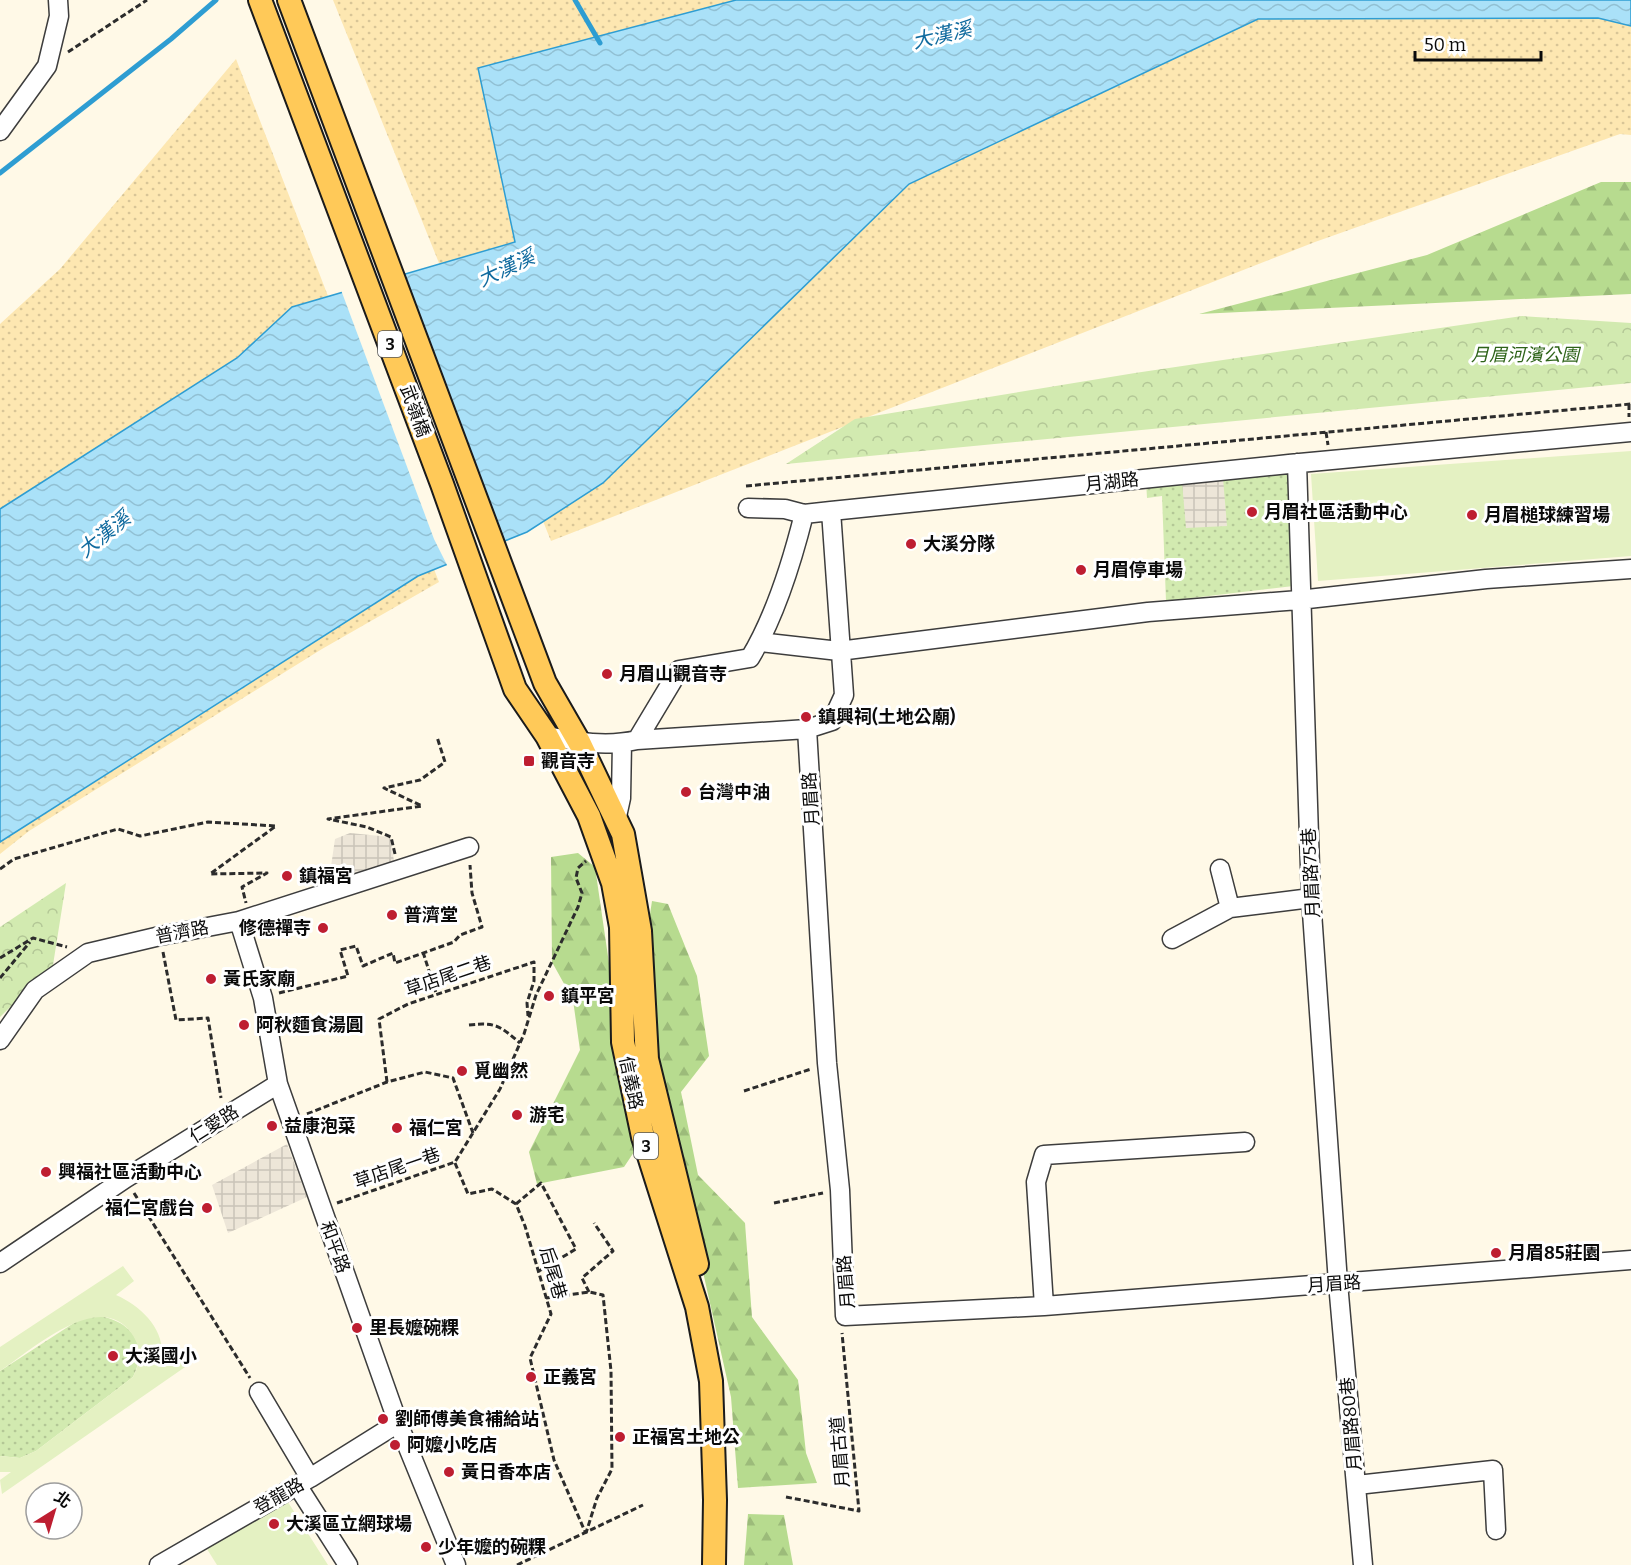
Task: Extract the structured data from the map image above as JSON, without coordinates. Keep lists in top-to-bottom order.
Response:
{
  "streets": {
    "main road": ["3", "武嶺橋", "信義路"],
    "street": [
      "月湖路",
      "月眉路",
      "月眉路75巷",
      "普濟路",
      "仁愛路",
      "和平路",
      "月眉路80巷",
      "登龍路"
    ],
    "path": [
      "草店尾二巷",
      "草店尾一巷",
      "后尾巷",
      "月眉古道"
    ]
  },
  "crossings": [
    ["武嶺橋", "信義路"],
    ["月湖路", "月眉路75巷"],
    ["月眉路", "月眉路75巷"],
    ["月眉路", "月眉路80巷"],
    ["月眉路", "月眉古道"],
    ["月眉路75巷", "月眉路80巷"],
    ["普濟路", "和平路"],
    ["草店尾二巷", "草店尾一巷"],
    ["仁愛路", "和平路"],
    ["草店尾一巷", "和平路"],
    ["和平路", "登龍路"]
  ],
  "water": ["大漢溪"],
  "parks": ["月眉河濱公園"],
  "places": {
    "other": [
      "月眉社區活動中心",
      "月眉槌球練習場",
      "大溪分隊",
      "月眉停車場",
      "月眉山觀音寺",
      "鎮興祠(土地公廟)",
      "台灣中油",
      "鎮福宮",
      "普濟堂",
      "修德禪寺",
      "黃氏家廟",
      "鎮平宮",
      "阿秋麵食湯圓",
      "覓幽然",
      "游宅",
      "益康泡菜",
      "福仁宮",
      "興福社區活動中心",
      "福仁宮戲台",
      "月眉85莊園",
      "里長嬤碗粿",
      "大溪國小",
      "正義宮",
      "劉師傅美食補給站",
      "正福宮土地公",
      "阿嬤小吃店",
      "黃日香本店",
      "大溪區立網球場",
      "少年嬤的碗粿"
    ],
    "transit": ["觀音寺"]
  },
  "scale_bar": "50 m",
  "north": "top right"
}
